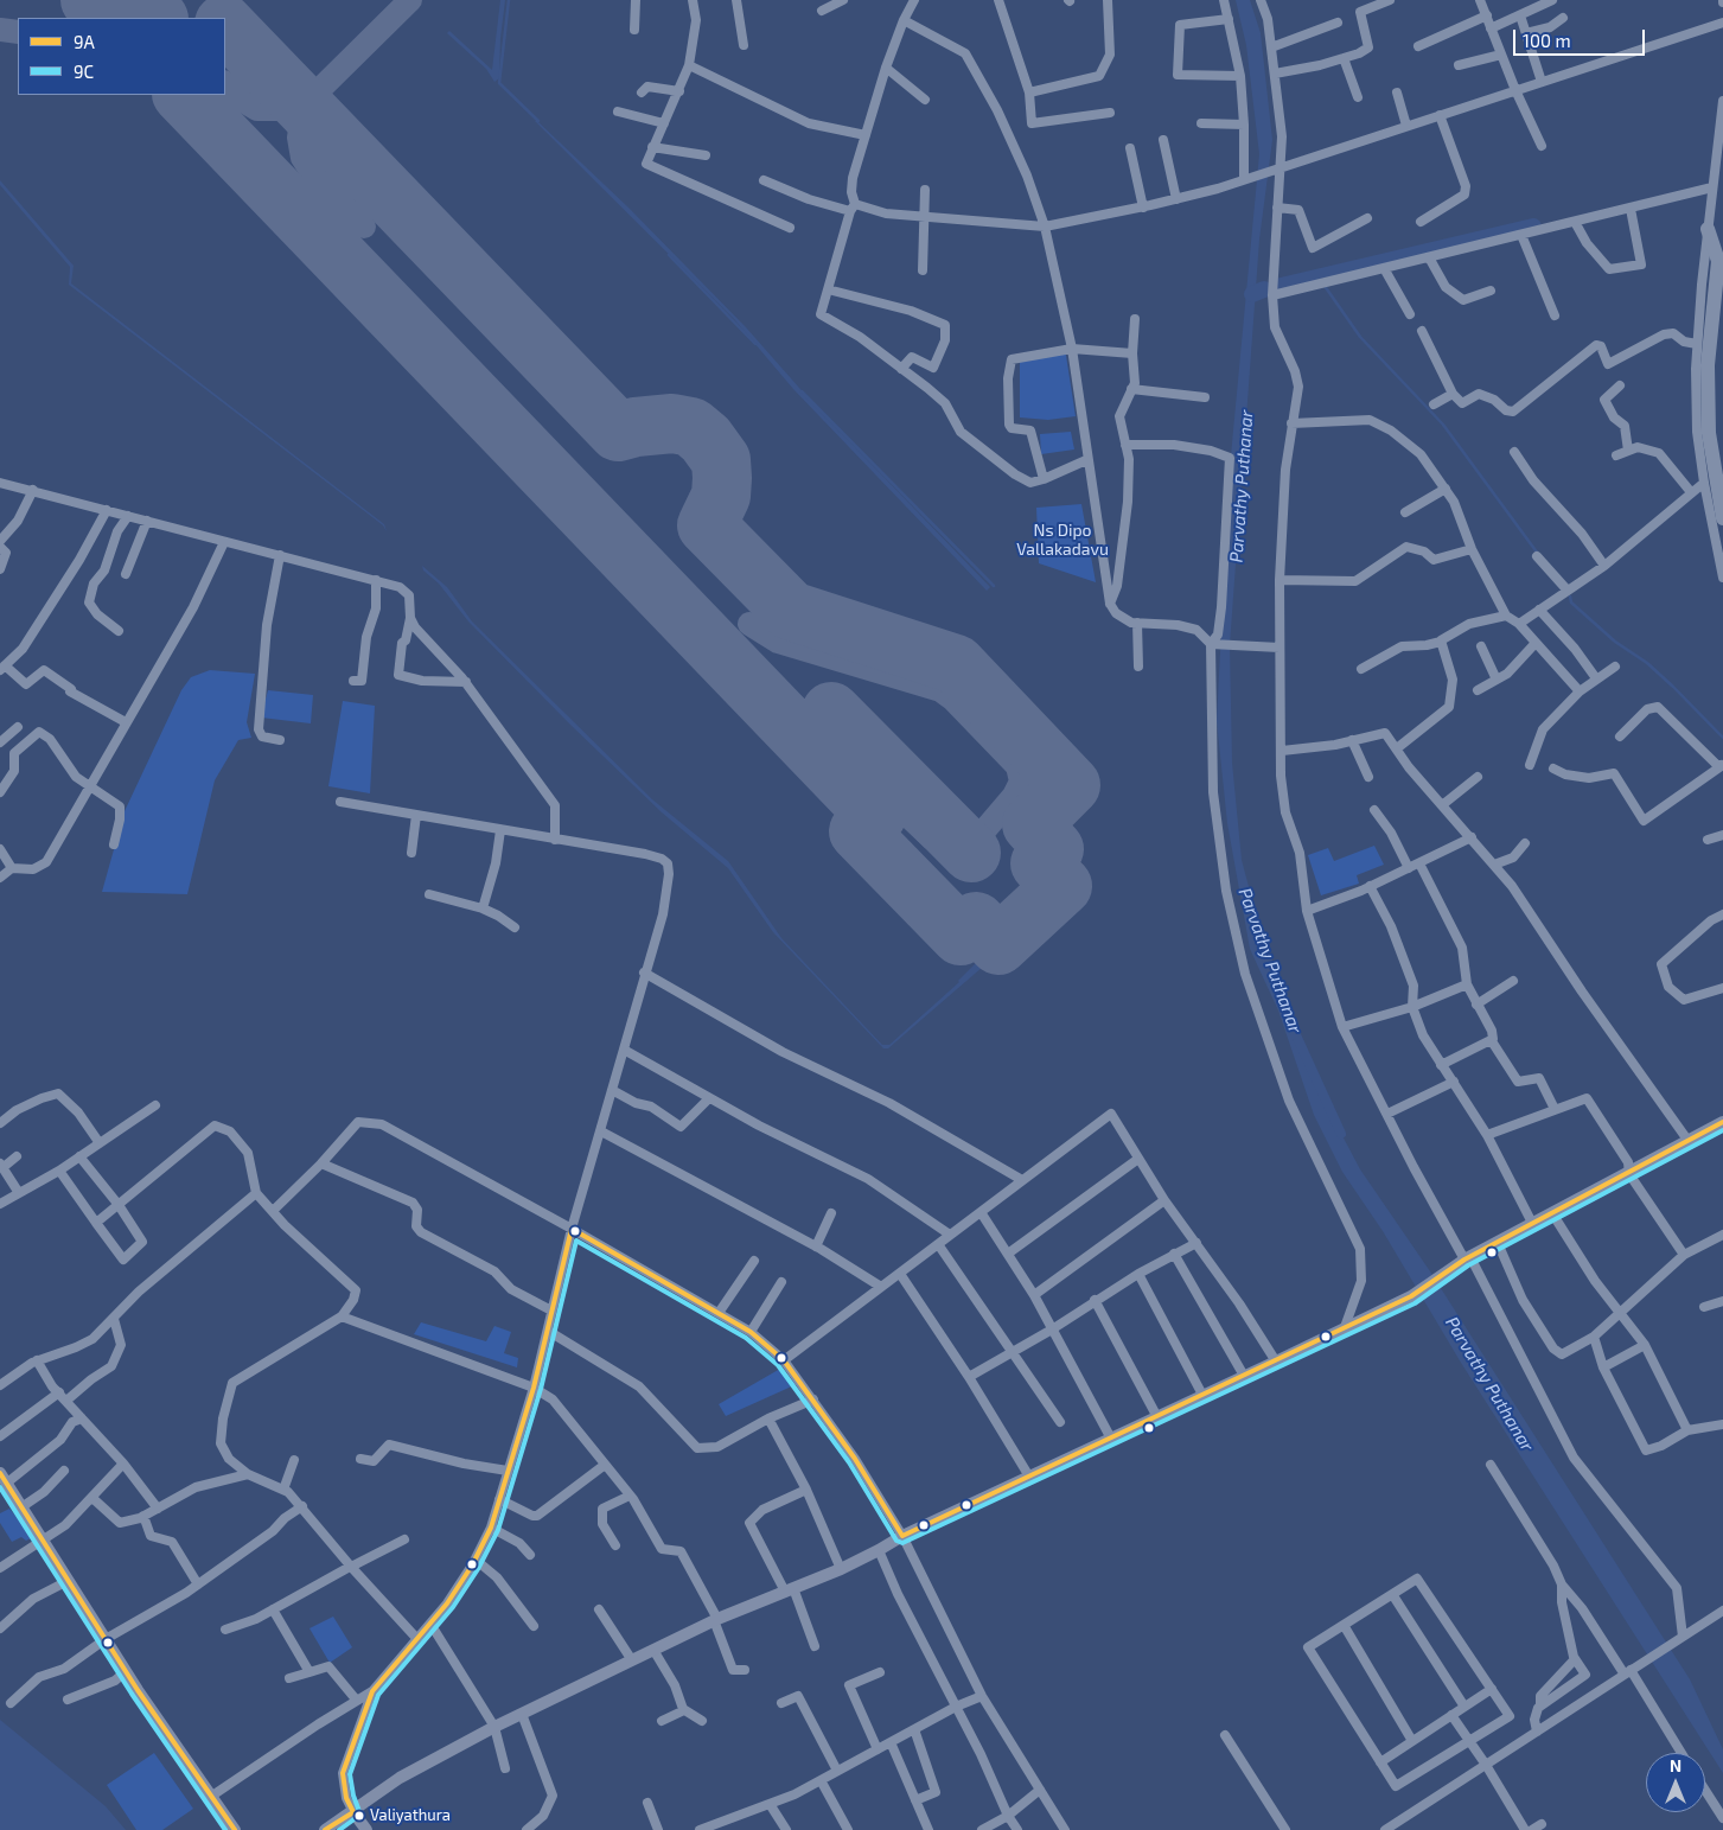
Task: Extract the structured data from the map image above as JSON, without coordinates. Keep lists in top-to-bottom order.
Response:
{
  "water": ["Parvathy Puthanar"],
  "parks": ["Ns Dipo Vallakadavu"],
  "places": ["Valiyathura"],
  "lines": ["transit line 9A", "transit line 9C"],
  "legend": ["9A", "9C"],
  "scale_bar": "100 m",
  "north": "top"
}
